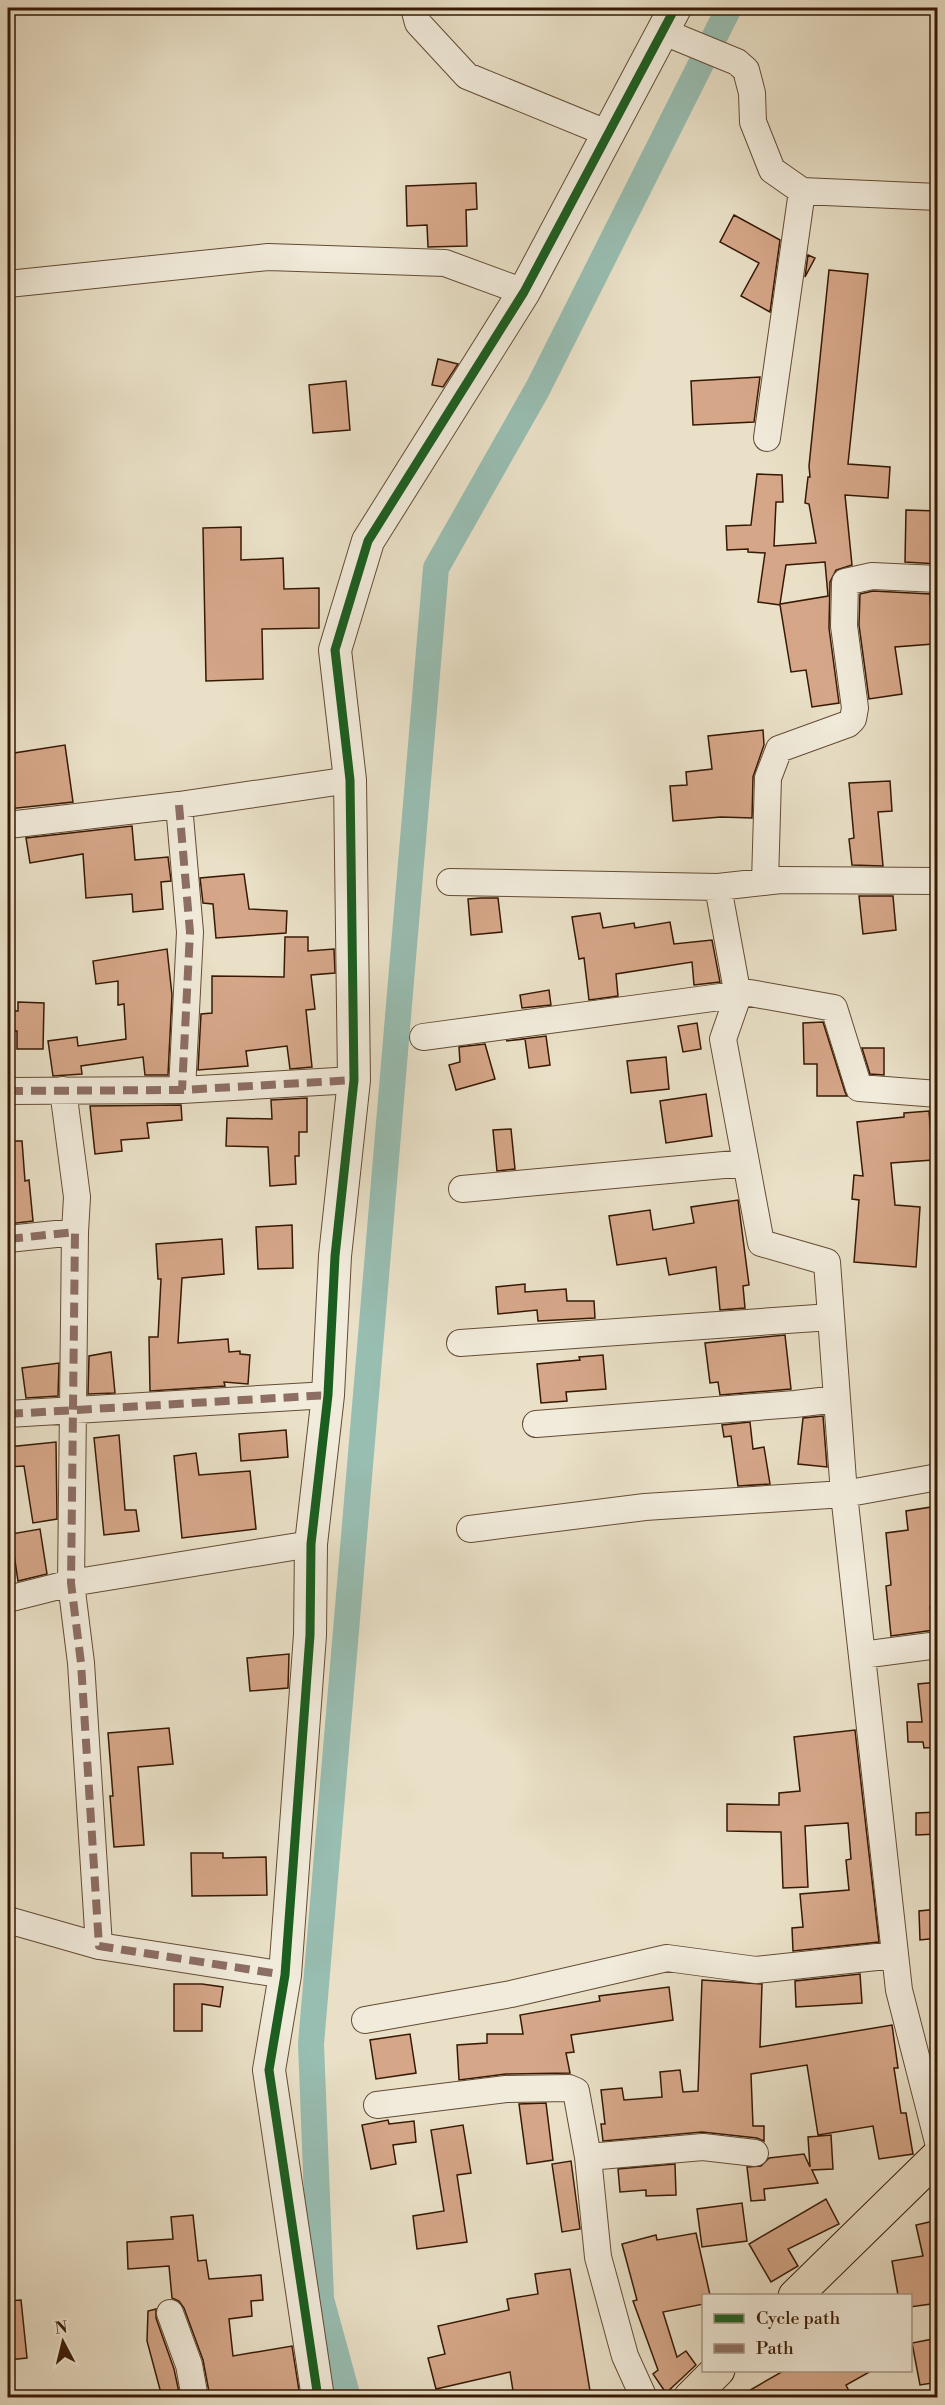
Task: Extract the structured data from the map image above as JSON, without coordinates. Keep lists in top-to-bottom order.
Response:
{
  "legend": ["Cycle path", "Path"],
  "north": "top"
}
